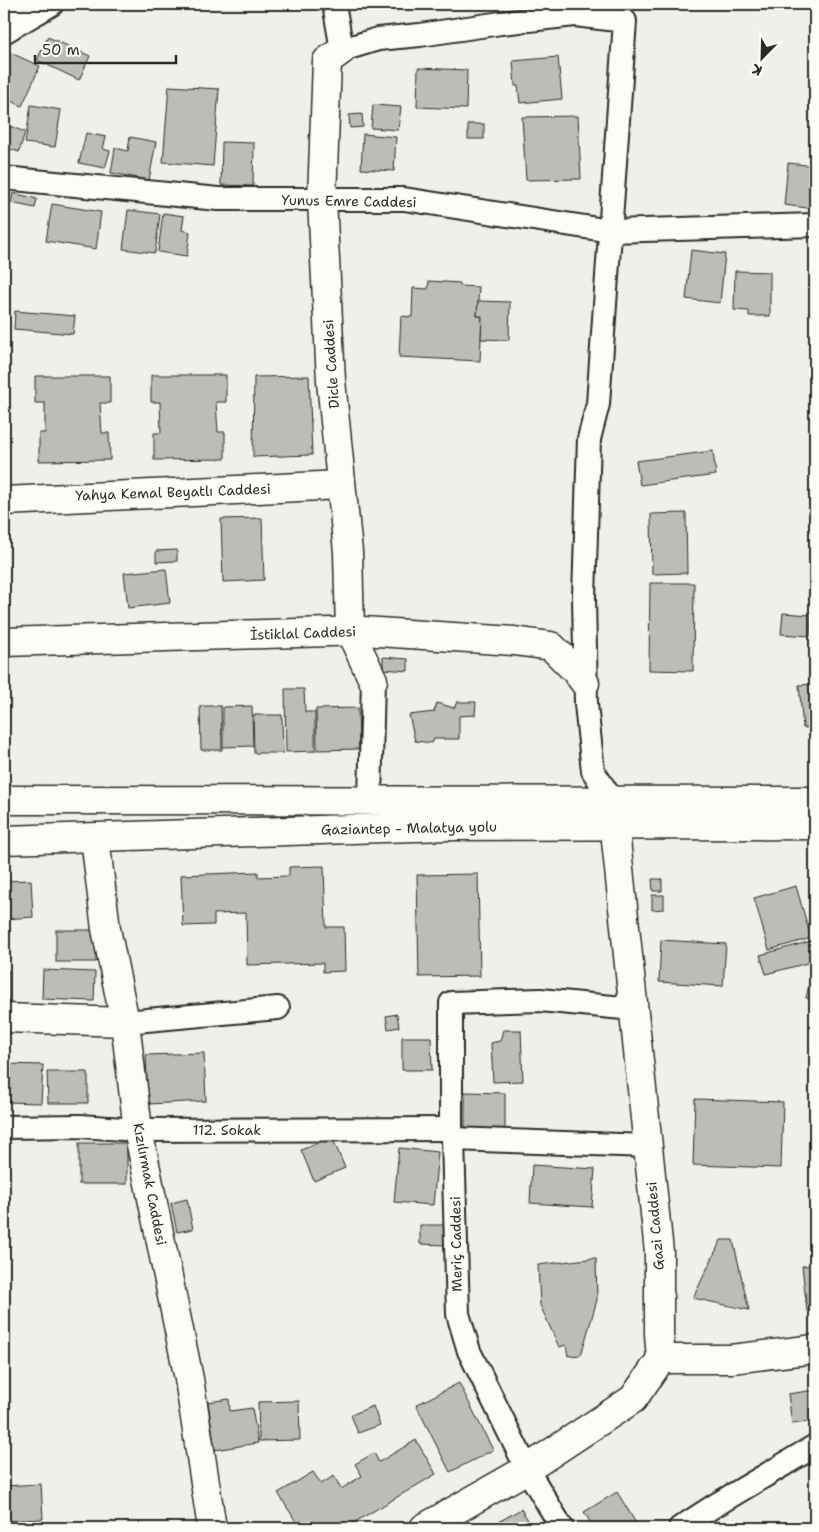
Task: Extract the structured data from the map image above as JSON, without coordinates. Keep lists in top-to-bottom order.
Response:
{
  "streets": {
    "main road": [
      "Dicle Caddesi",
      "Yahya Kemal Beyatlı Caddesi",
      "İstiklal Caddesi",
      "Gaziantep - Malatya yolu",
      "Kızılırmak Caddesi",
      "Gazi Caddesi"
    ],
    "street": ["Yunus Emre Caddesi", "112. Sokak", "Meriç Caddesi"]
  },
  "crossings": [
    ["Yunus Emre Caddesi", "Dicle Caddesi"],
    ["Dicle Caddesi", "Yahya Kemal Beyatlı Caddesi"],
    ["Dicle Caddesi", "İstiklal Caddesi"],
    ["Gaziantep - Malatya yolu", "Kızılırmak Caddesi"],
    ["Gaziantep - Malatya yolu", "Gazi Caddesi"],
    ["112. Sokak", "Kızılırmak Caddesi"],
    ["112. Sokak", "Gazi Caddesi"],
    ["112. Sokak", "Meriç Caddesi"],
    ["Gazi Caddesi", "Meriç Caddesi"]
  ],
  "scale_bar": "50 m",
  "north": "bottom left"
}
